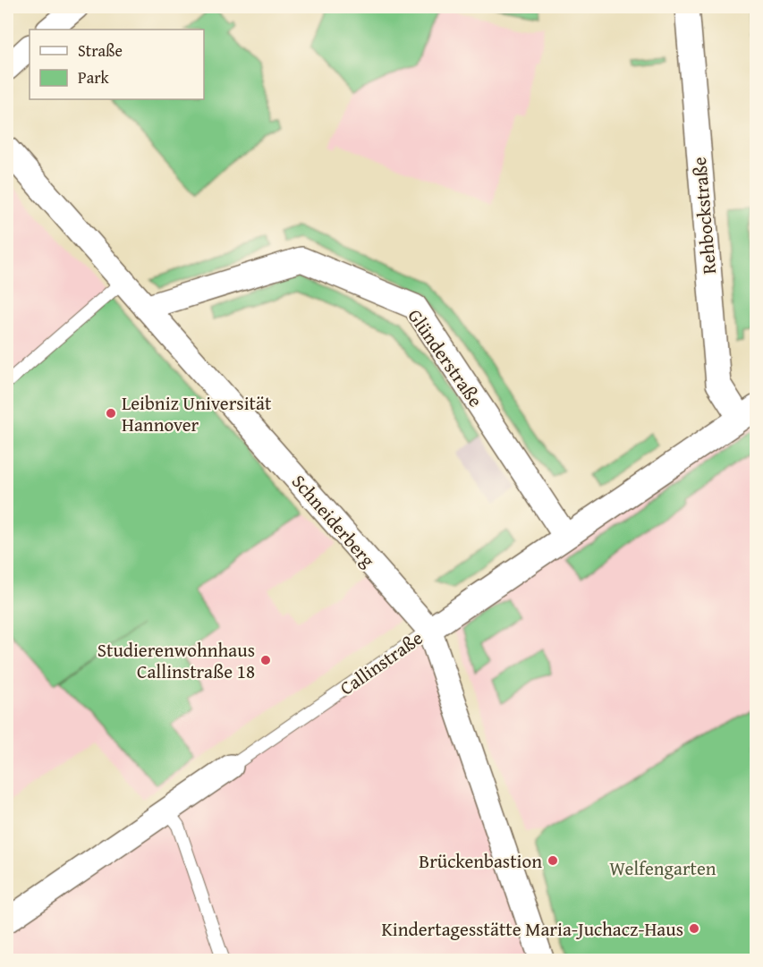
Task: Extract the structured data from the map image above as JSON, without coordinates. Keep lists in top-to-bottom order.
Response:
{
  "streets": {
    "street": [
      "Rehbockstraße",
      "Glünderstraße",
      "Schneiderberg",
      "Callinstraße"
    ]
  },
  "crossings": [
    ["Rehbockstraße", "Callinstraße"],
    ["Glünderstraße", "Schneiderberg"],
    ["Glünderstraße", "Callinstraße"],
    ["Schneiderberg", "Callinstraße"]
  ],
  "parks": ["Welfengarten"],
  "places": [
    "Leibniz Universität Hannover",
    "Studierenwohnhaus Callinstraße 18",
    "Brückenbastion",
    "Kindertagesstätte Maria-Juchacz-Haus"
  ],
  "legend": ["Straße", "Park"]
}
